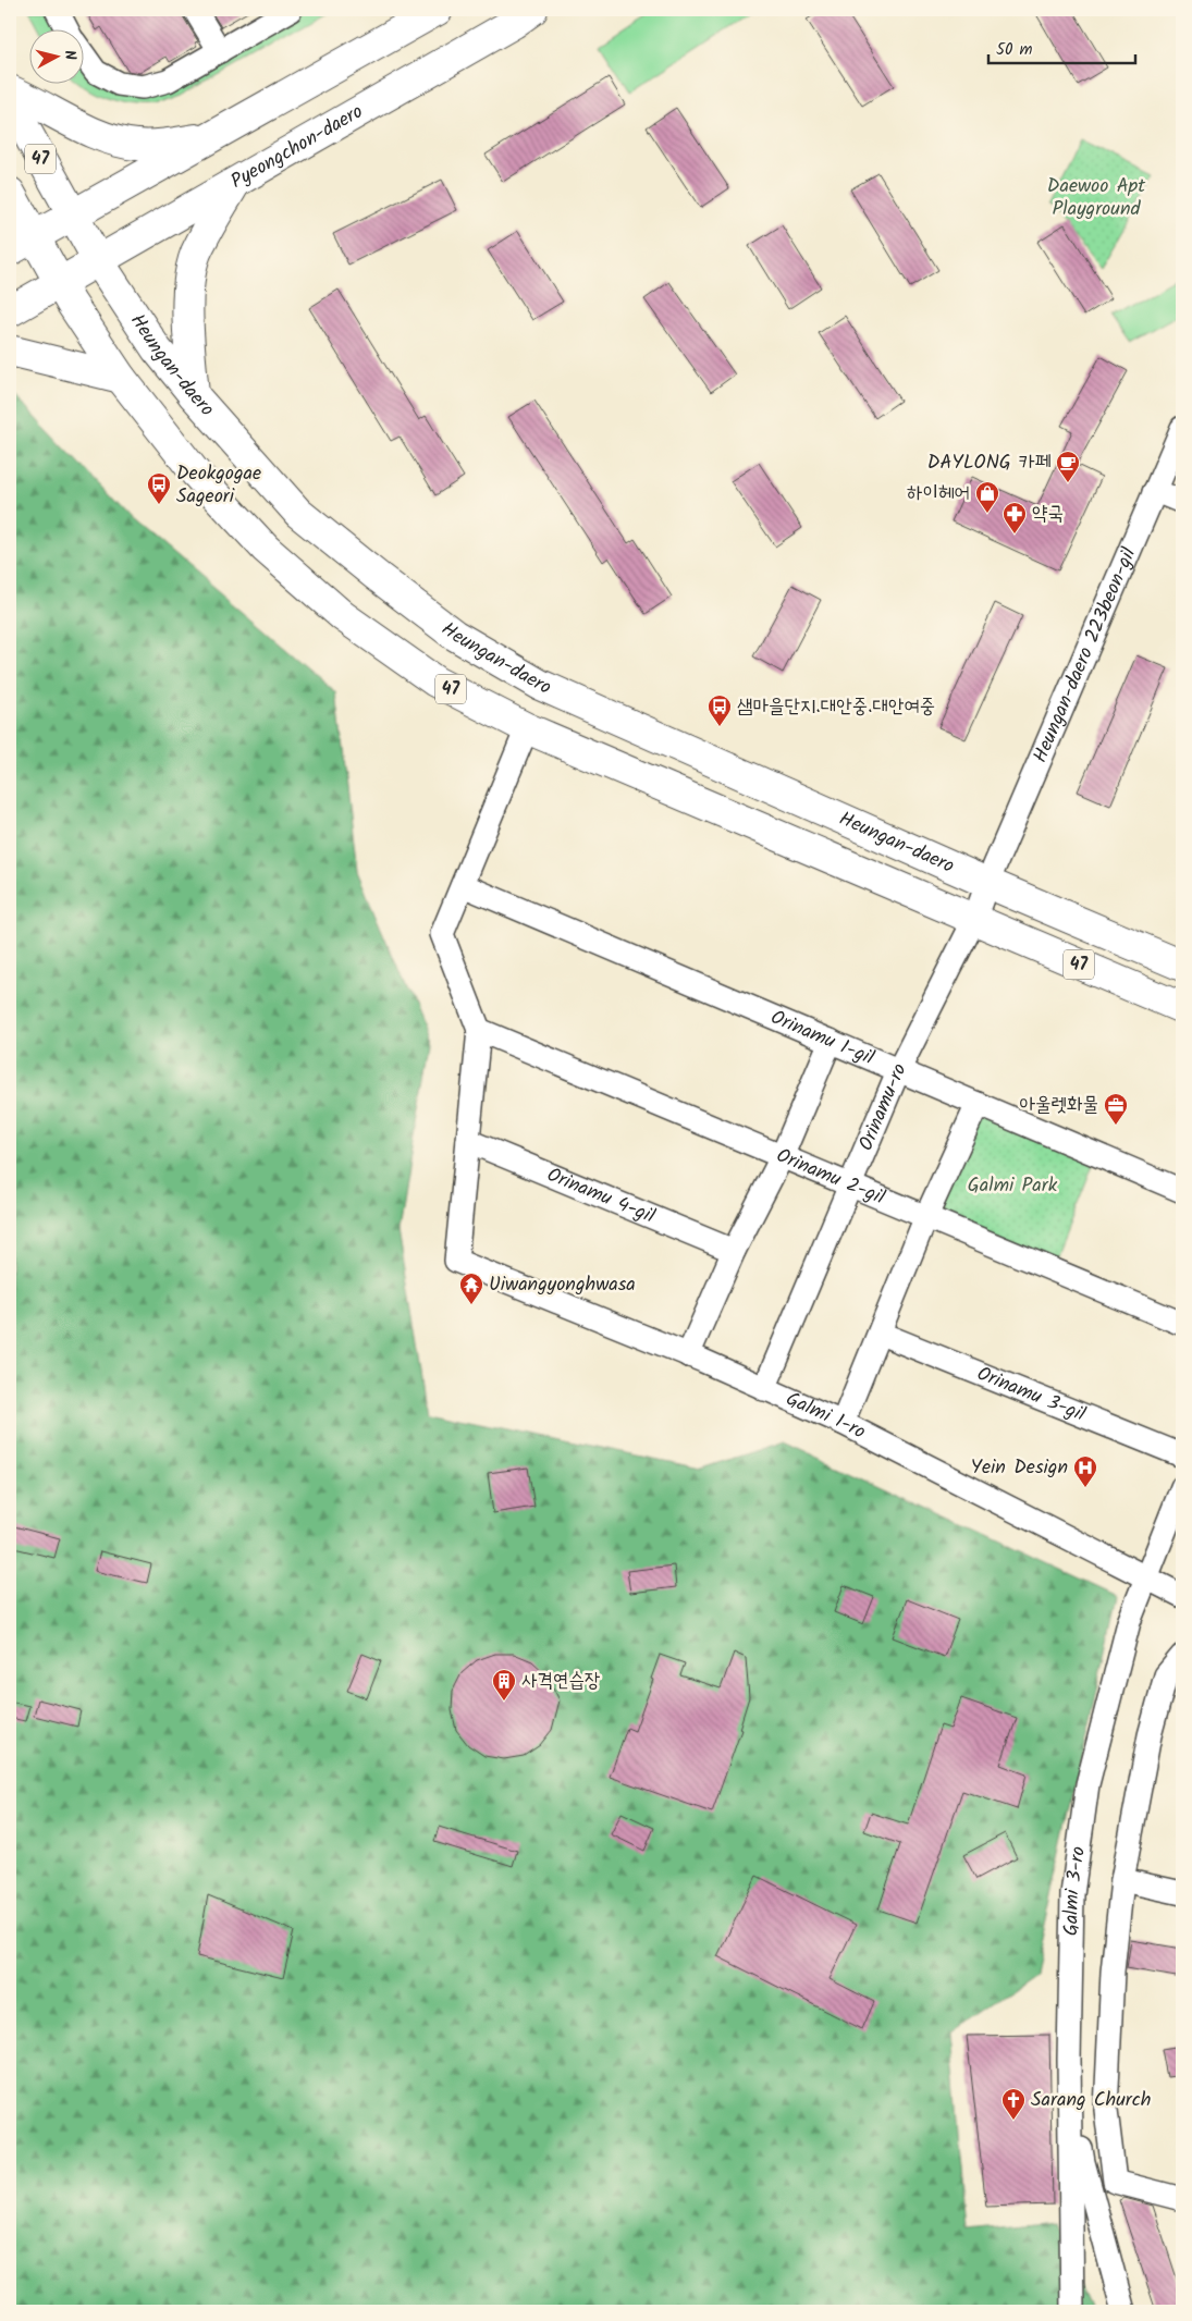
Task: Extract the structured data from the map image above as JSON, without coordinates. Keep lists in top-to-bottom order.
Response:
{
  "streets": {
    "main road": ["Pyeongchon-daero", "47", "Heungan-daero"],
    "street": [
      "Heungan-daero 223beon-gil",
      "Orinamu 1-gil",
      "Orinamu-ro",
      "Orinamu 2-gil",
      "Orinamu 4-gil",
      "Orinamu 3-gil",
      "Galmi 1-ro",
      "Galmi 3-ro"
    ]
  },
  "crossings": [
    ["Pyeongchon-daero", "Heungan-daero"],
    ["Heungan-daero", "Heungan-daero 223beon-gil"],
    ["Heungan-daero", "Orinamu-ro"],
    ["Heungan-daero 223beon-gil", "Orinamu-ro"],
    ["Orinamu 1-gil", "Orinamu-ro"],
    ["Orinamu-ro", "Orinamu 2-gil"],
    ["Orinamu-ro", "Galmi 1-ro"],
    ["Orinamu 4-gil", "Galmi 1-ro"],
    ["Galmi 1-ro", "Galmi 3-ro"]
  ],
  "parks": ["Daewoo Apt Playground", "Galmi Park"],
  "places": {
    "cafe": ["DAYLONG 카페"],
    "bus stop": ["Deokgogae Sageori", "샘마을단지.대안중.대안여중"],
    "shop": ["하이헤어"],
    "pharmacy": ["약국"],
    "office": ["아울렛화물"],
    "temple": ["Uiwangyonghwasa"],
    "hospital": ["Yein Design"],
    "building": ["사격연습장"],
    "church": ["Sarang Church"]
  },
  "scale_bar": "50 m",
  "north": "right"
}
